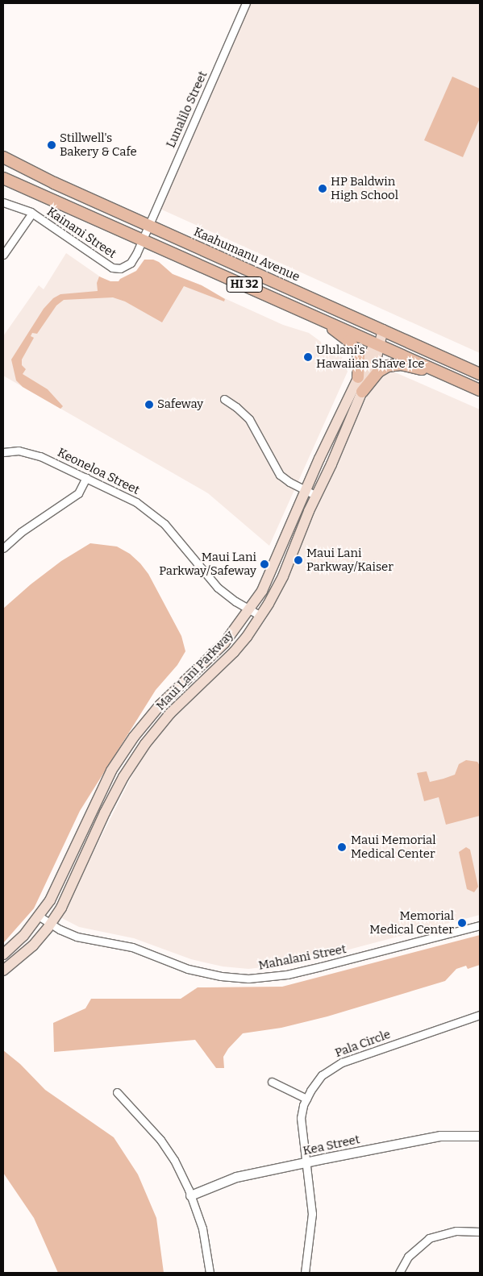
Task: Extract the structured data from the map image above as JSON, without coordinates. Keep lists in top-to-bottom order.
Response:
{
  "streets": {
    "main road": ["Kaahumanu Avenue", "HI 32", "Maui Lani Parkway"],
    "street": [
      "Lunalilo Street",
      "Kainani Street",
      "Keoneloa Street",
      "Mahalani Street",
      "Pala Circle",
      "Kea Street"
    ]
  },
  "crossings": [
    ["Lunalilo Street", "Kainani Street"],
    ["Lunalilo Street", "Kaahumanu Avenue"],
    ["Kainani Street", "Kaahumanu Avenue"],
    ["Kainani Street", "HI 32"],
    ["Kaahumanu Avenue", "Maui Lani Parkway"],
    ["HI 32", "Maui Lani Parkway"],
    ["Keoneloa Street", "Maui Lani Parkway"],
    ["Maui Lani Parkway", "Mahalani Street"],
    ["Pala Circle", "Kea Street"]
  ],
  "places": [
    "Stillwell's Bakery & Cafe",
    "HP Baldwin High School",
    "Ululani's Hawaiian Shave Ice",
    "Safeway",
    "Maui Lani Parkway/Kaiser",
    "Maui Lani Parkway/Safeway",
    "Maui Memorial Medical Center",
    "Memorial Medical Center"
  ]
}
